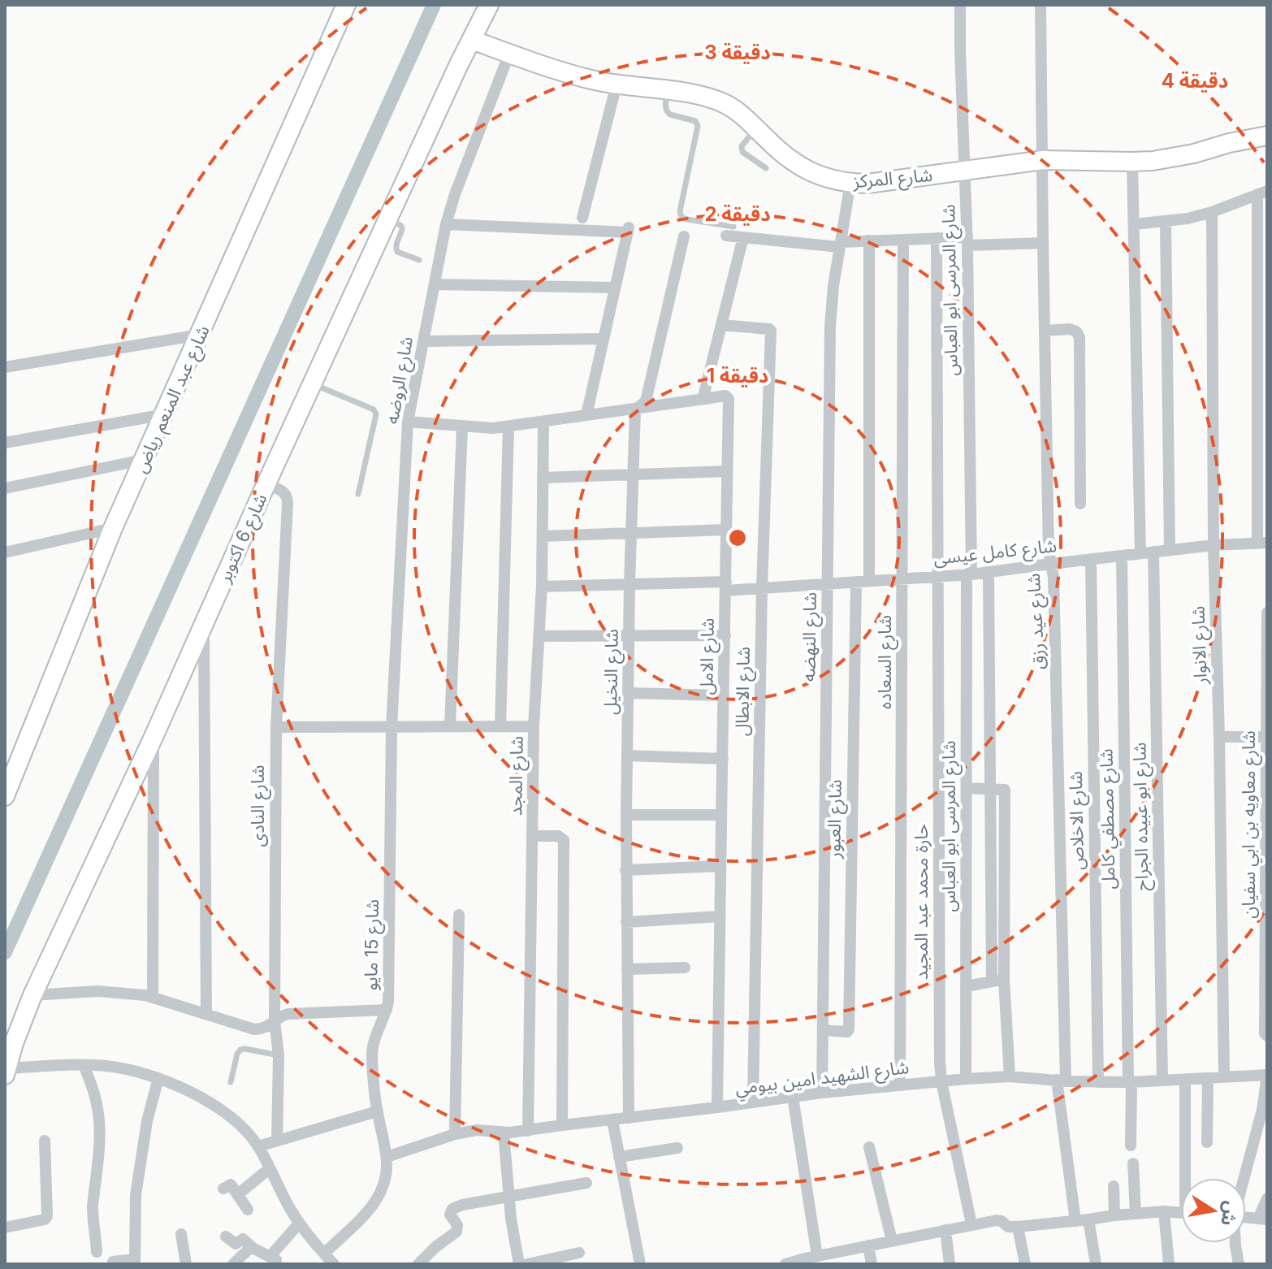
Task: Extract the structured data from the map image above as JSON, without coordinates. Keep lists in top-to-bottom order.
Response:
{
  "streets": {
    "main road": ["شارع المركز", "شارع عبد المنعم رياض", "شارع 6 اكتوبر"],
    "street": [
      "شارع المرسى ابو العباس",
      "شارع الروضه",
      "شارع كامل عيسى",
      "شارع عيد رزق",
      "شارع النهضه",
      "شارع الانوار",
      "شارع الامل",
      "شارع السعاده",
      "شارع النخيل",
      "شارع الابطال",
      "شارع المجد",
      "شارع النادى",
      "شارع ابو عبيده الجراح",
      "شارع العبور",
      "شارع مصطفي كامل",
      "شارع الاخلاص",
      "شارع معاويه بن ابي سفيان",
      "حارة محمد عبد المجيد",
      "شارع 15 مايو",
      "شارع الشهيد امين بيومي"
    ]
  },
  "crossings": [
    ["شارع المركز", "شارع المرسى ابو العباس"],
    ["شارع المركز", "شارع الروضه"],
    ["شارع المركز", "شارع 6 اكتوبر"],
    ["شارع المركز", "شارع عيد رزق"],
    ["شارع المركز", "شارع النهضه"],
    ["شارع المرسى ابو العباس", "شارع كامل عيسى"],
    ["شارع المرسى ابو العباس", "شارع الشهيد امين بيومي"],
    ["شارع الروضه", "شارع 15 مايو"],
    ["شارع 6 اكتوبر", "شارع النادى"],
    ["شارع كامل عيسى", "شارع عيد رزق"],
    ["شارع كامل عيسى", "شارع النهضه"],
    ["شارع كامل عيسى", "شارع الانوار"],
    ["شارع كامل عيسى", "شارع الامل"],
    ["شارع كامل عيسى", "شارع السعاده"],
    ["شارع كامل عيسى", "شارع النخيل"],
    ["شارع كامل عيسى", "شارع الابطال"],
    ["شارع كامل عيسى", "شارع المجد"],
    ["شارع كامل عيسى", "شارع ابو عبيده الجراح"],
    ["شارع كامل عيسى", "شارع العبور"],
    ["شارع كامل عيسى", "شارع مصطفي كامل"],
    ["شارع كامل عيسى", "شارع الاخلاص"],
    ["شارع كامل عيسى", "حارة محمد عبد المجيد"],
    ["شارع عيد رزق", "شارع الشهيد امين بيومي"],
    ["شارع النهضه", "شارع العبور"],
    ["شارع النهضه", "شارع الشهيد امين بيومي"],
    ["شارع الانوار", "شارع الشهيد امين بيومي"],
    ["شارع الامل", "شارع الشهيد امين بيومي"],
    ["شارع السعاده", "شارع الشهيد امين بيومي"],
    ["شارع النخيل", "شارع الشهيد امين بيومي"],
    ["شارع الابطال", "شارع الشهيد امين بيومي"],
    ["شارع المجد", "شارع الشهيد امين بيومي"],
    ["شارع ابو عبيده الجراح", "شارع الشهيد امين بيومي"],
    ["شارع مصطفي كامل", "شارع الشهيد امين بيومي"],
    ["شارع الاخلاص", "شارع الشهيد امين بيومي"],
    ["حارة محمد عبد المجيد", "شارع الشهيد امين بيومي"],
    ["شارع 15 مايو", "شارع الشهيد امين بيومي"]
  ],
  "north": "right",
  "rings": [
    "3 دقيقة",
    "4 دقيقة",
    "2 دقيقة",
    "1 دقيقة"
  ]
}
